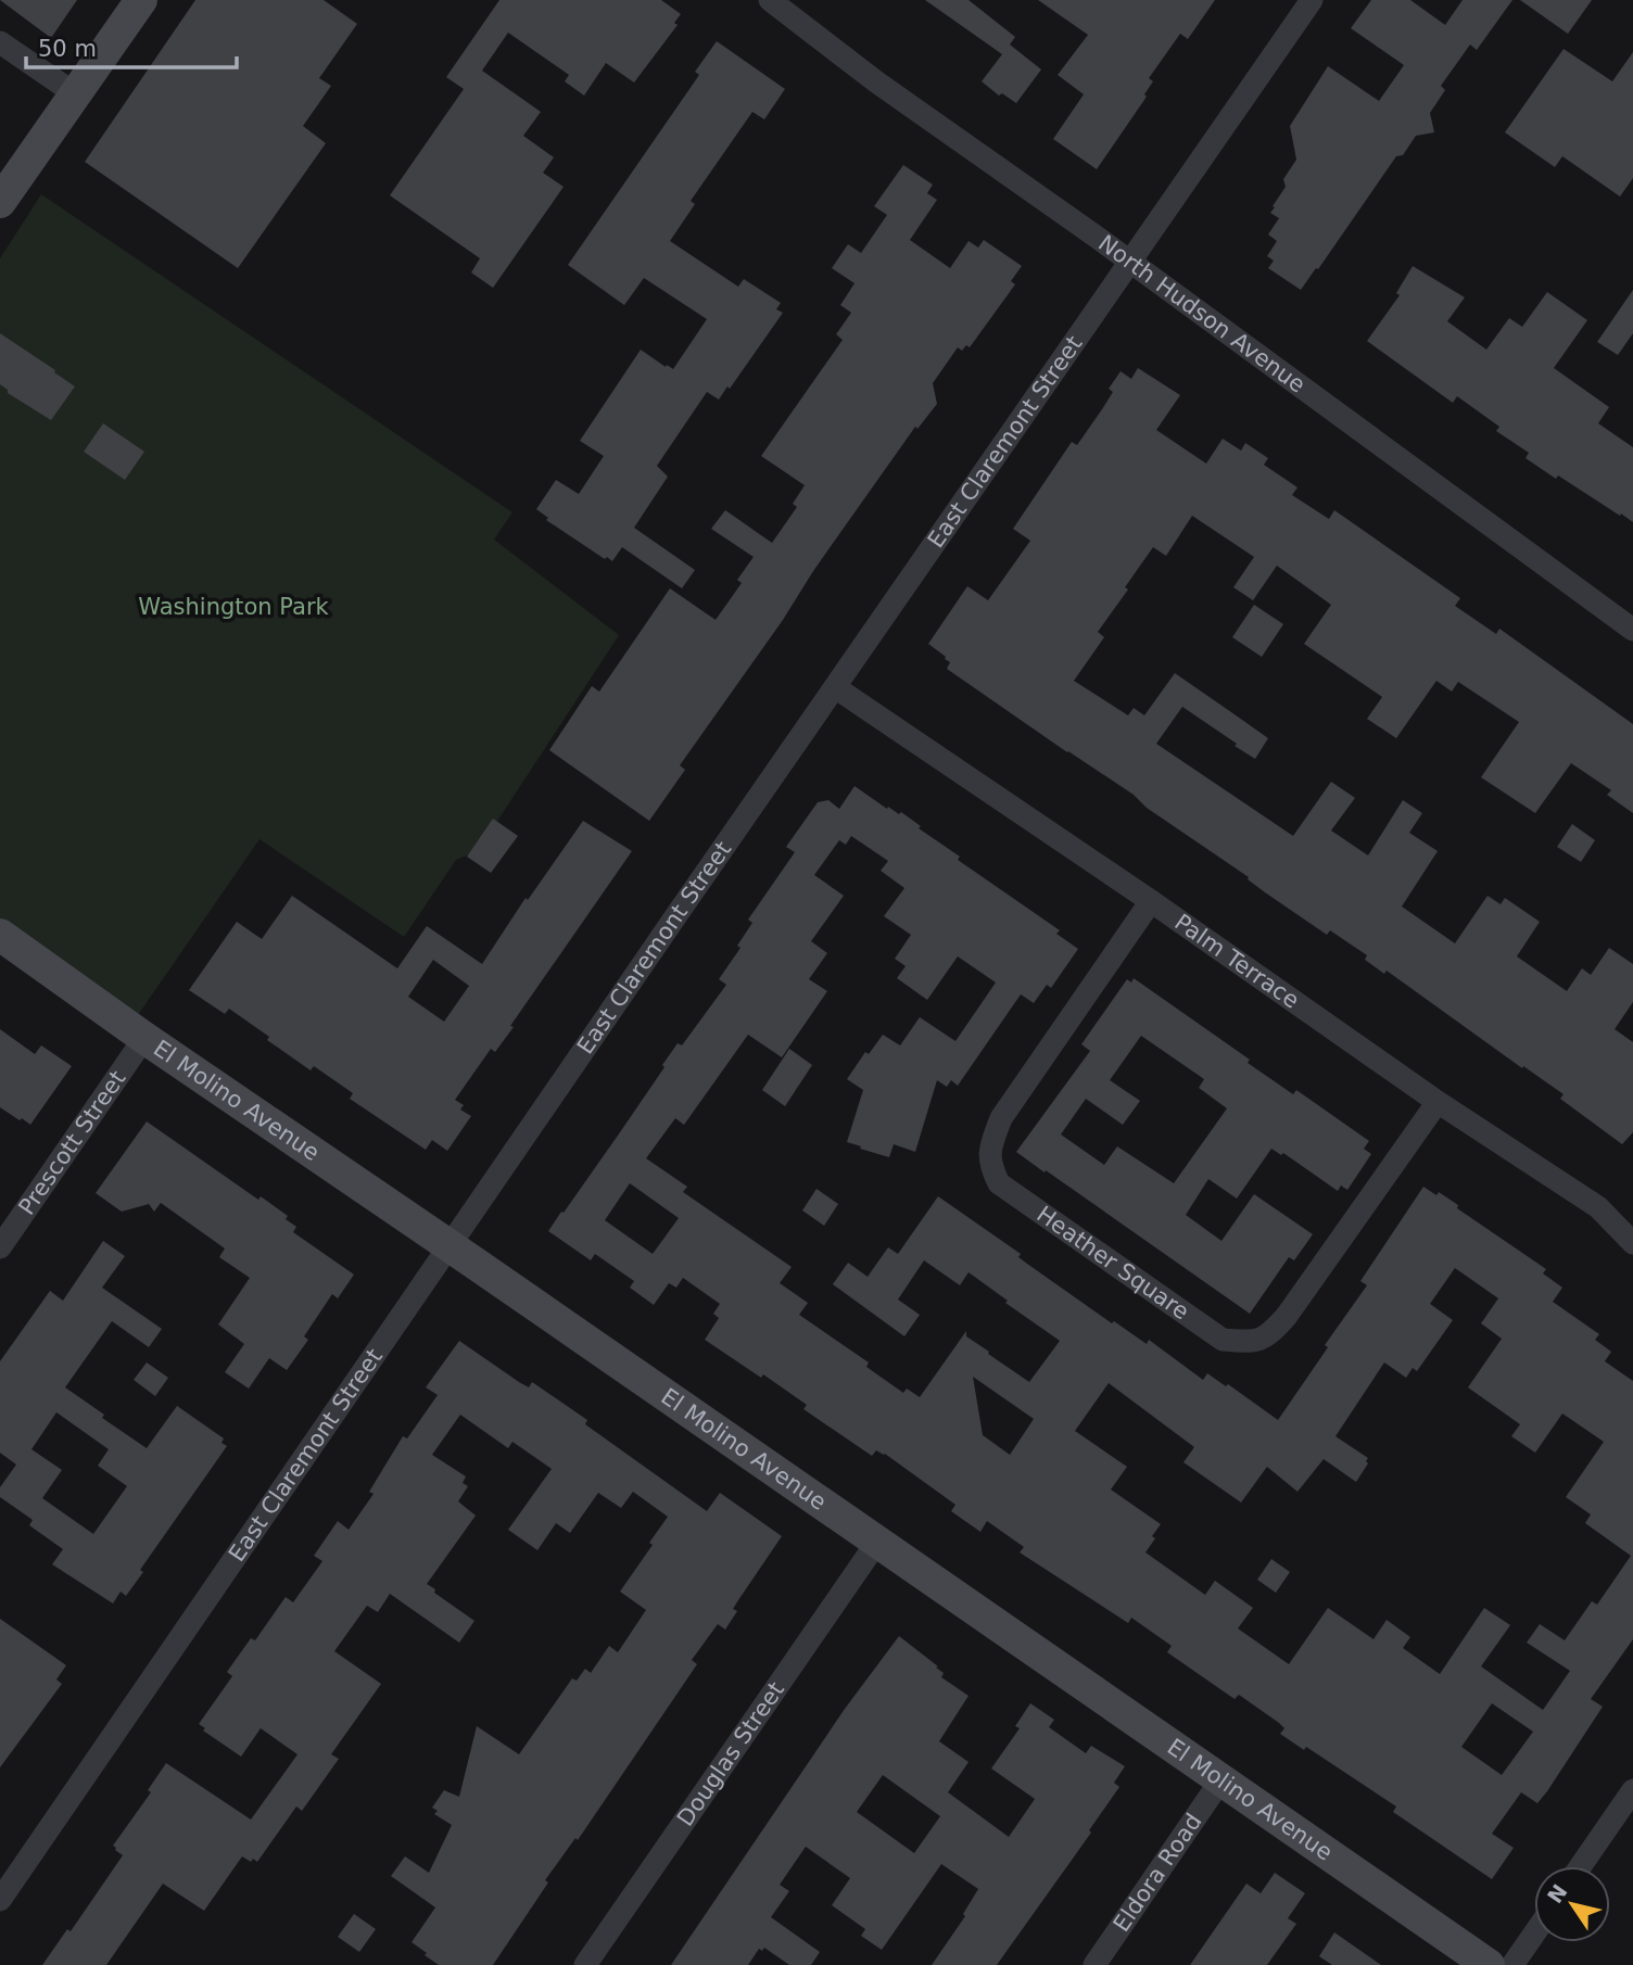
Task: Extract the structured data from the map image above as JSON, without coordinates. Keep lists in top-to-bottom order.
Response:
{
  "streets": {
    "street": [
      "North Hudson Avenue",
      "East Claremont Street",
      "Palm Terrace",
      "El Molino Avenue",
      "Prescott Street",
      "Heather Square",
      "Douglas Street",
      "Eldora Road"
    ]
  },
  "crossings": [
    ["North Hudson Avenue", "East Claremont Street"],
    ["East Claremont Street", "Palm Terrace"],
    ["East Claremont Street", "El Molino Avenue"],
    ["Palm Terrace", "Heather Square"],
    ["El Molino Avenue", "Prescott Street"],
    ["El Molino Avenue", "Douglas Street"],
    ["El Molino Avenue", "Eldora Road"]
  ],
  "parks": ["Washington Park"],
  "scale_bar": "50 m",
  "north": "top left"
}
